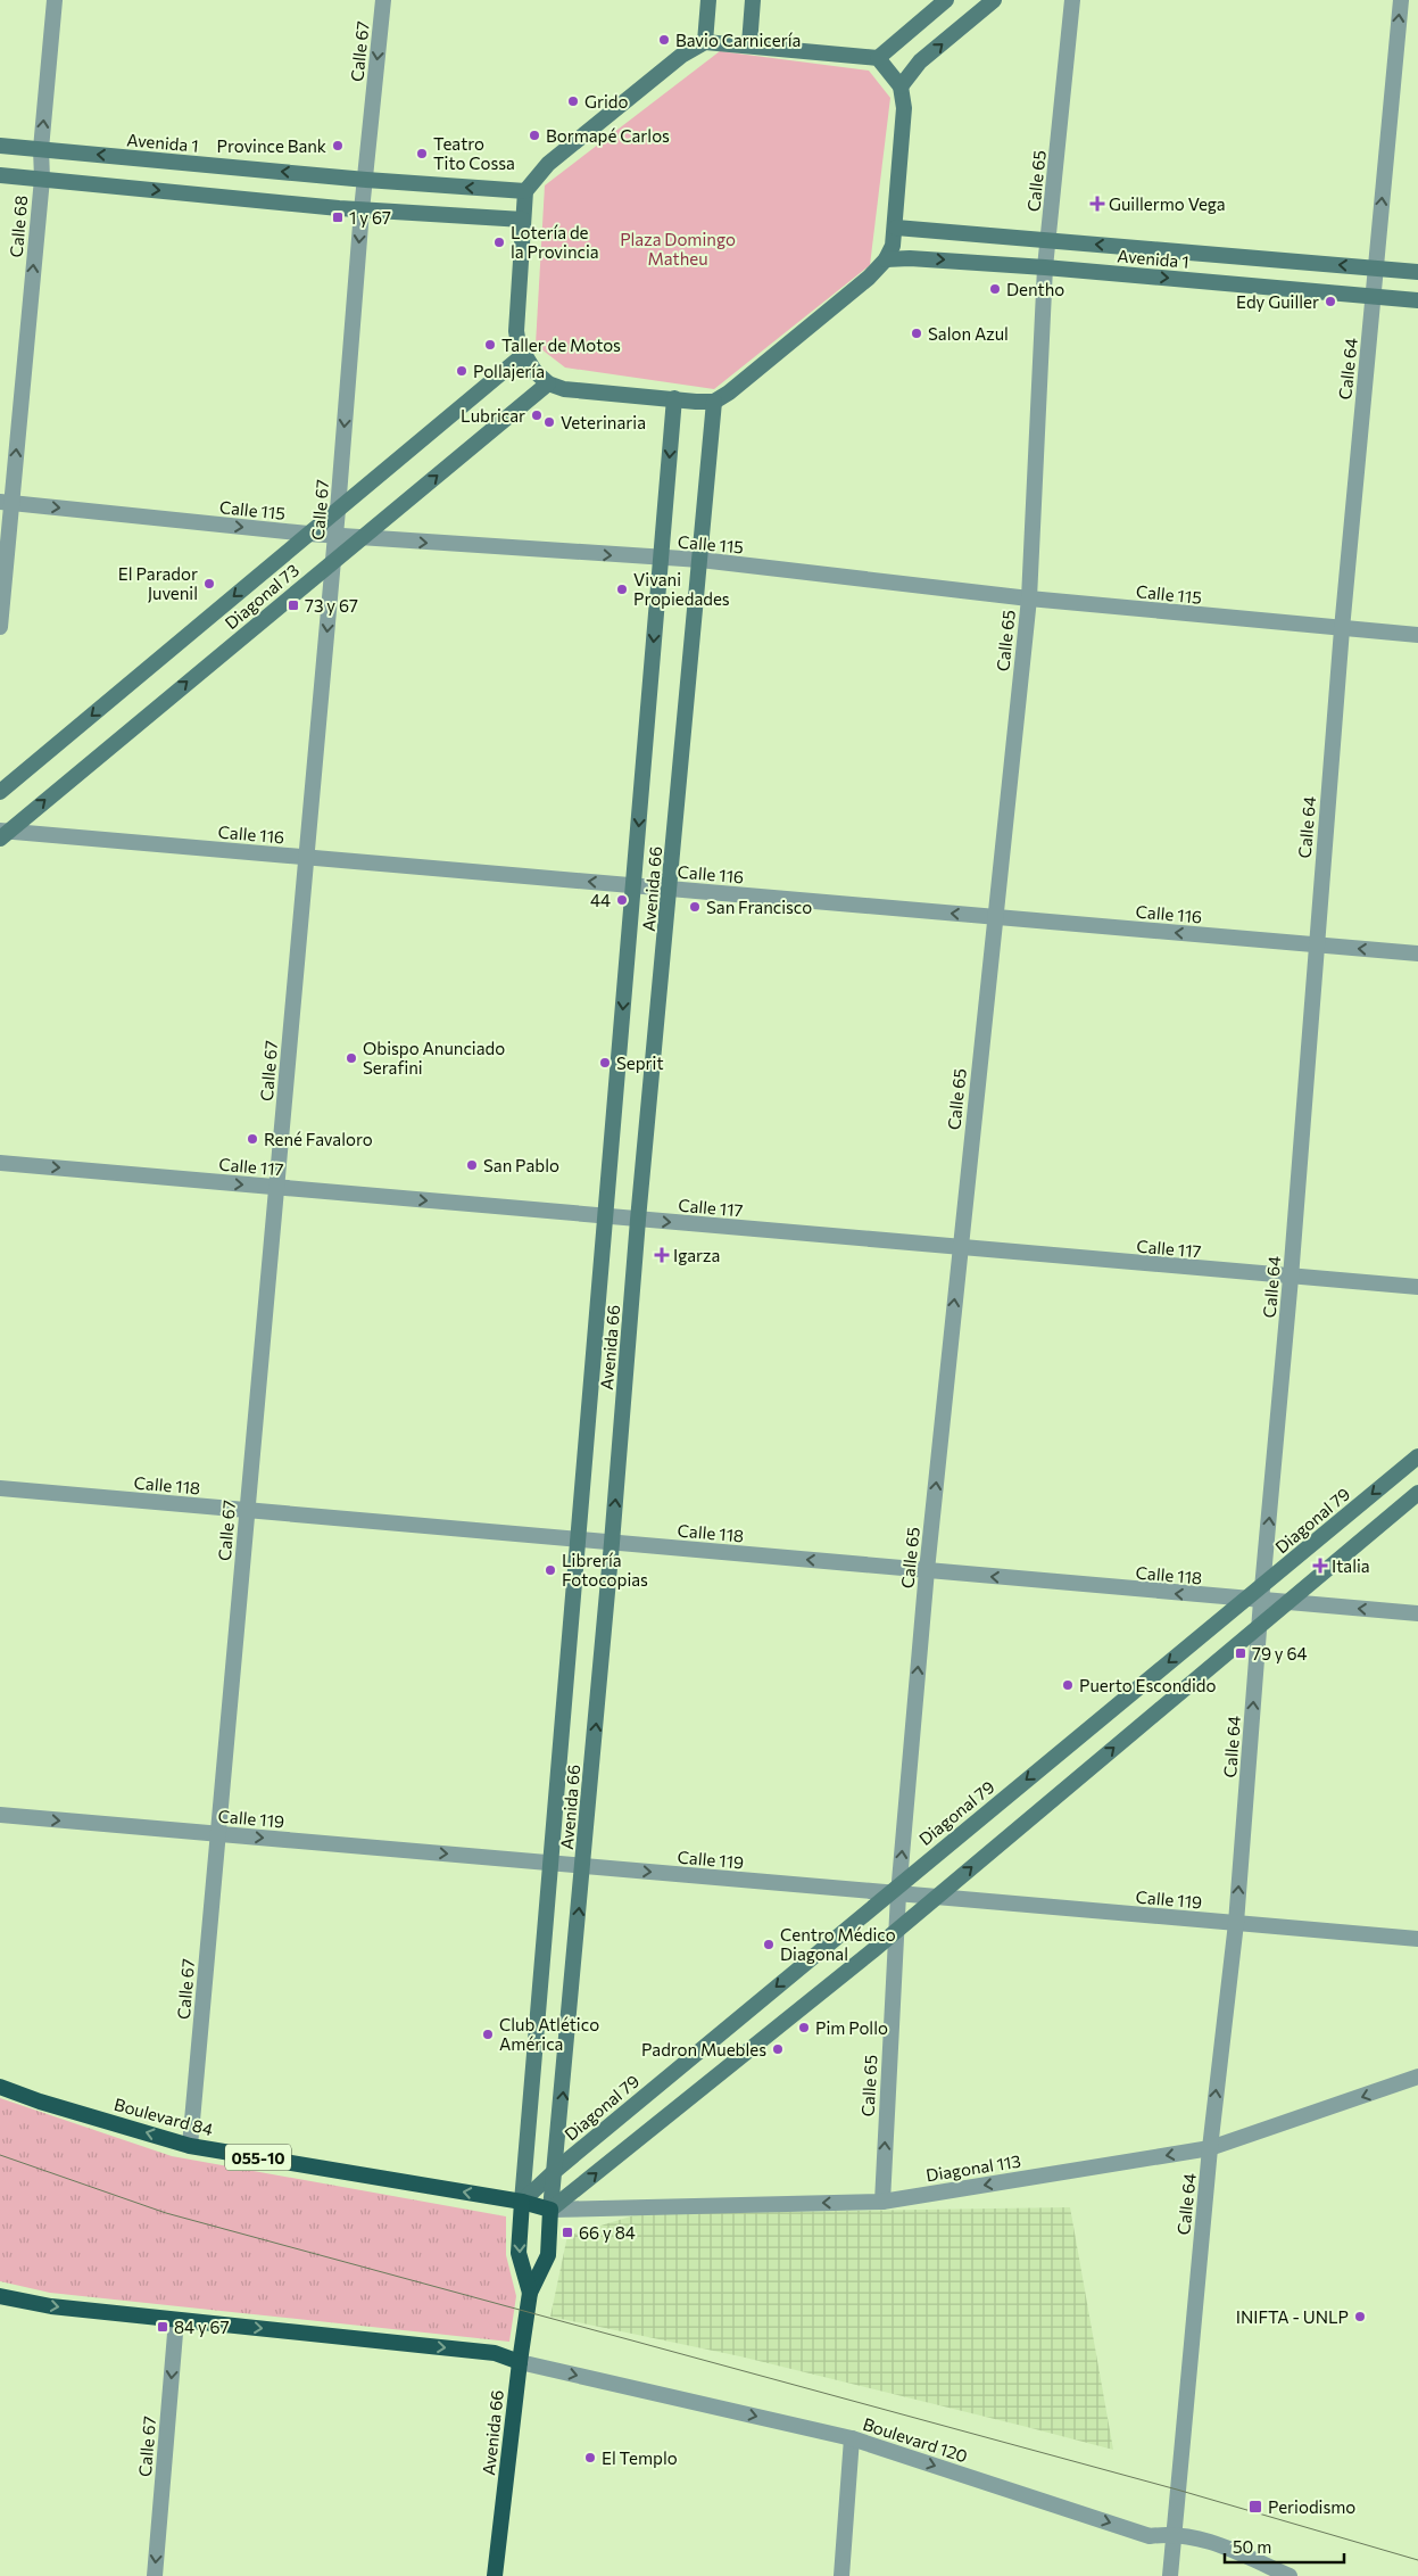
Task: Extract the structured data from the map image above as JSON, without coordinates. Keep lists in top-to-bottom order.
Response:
{
  "streets": {
    "highway": [
      "Avenida 66",
      "Boulevard 84",
      "055-10",
      "Diagonal 113"
    ],
    "main road": ["Avenida 1", "Diagonal 73", "Diagonal 79"],
    "street": [
      "Calle 67",
      "Calle 65",
      "Calle 68",
      "Calle 64",
      "Calle 115",
      "Calle 116",
      "Calle 117",
      "Calle 118",
      "Calle 119",
      "Boulevard 120"
    ]
  },
  "crossings": [
    ["Calle 67", "Avenida 1"],
    ["Calle 67", "Calle 115"],
    ["Calle 67", "Diagonal 73"],
    ["Calle 67", "Calle 116"],
    ["Calle 67", "Calle 117"],
    ["Calle 67", "Calle 118"],
    ["Calle 67", "Calle 119"],
    ["Calle 67", "Boulevard 84"],
    ["Avenida 1", "Calle 65"],
    ["Avenida 1", "Calle 68"],
    ["Avenida 1", "Calle 64"],
    ["Calle 65", "Calle 115"],
    ["Calle 65", "Calle 116"],
    ["Calle 65", "Calle 117"],
    ["Calle 65", "Calle 118"],
    ["Calle 65", "Diagonal 79"],
    ["Calle 65", "Calle 119"],
    ["Calle 65", "Diagonal 113"],
    ["Calle 68", "Calle 115"],
    ["Calle 64", "Calle 115"],
    ["Calle 64", "Calle 116"],
    ["Calle 64", "Calle 117"],
    ["Calle 64", "Calle 118"],
    ["Calle 64", "Diagonal 79"],
    ["Calle 64", "Calle 119"],
    ["Calle 64", "Diagonal 113"],
    ["Calle 64", "Boulevard 120"],
    ["Calle 115", "Diagonal 73"],
    ["Calle 115", "Avenida 66"],
    ["Diagonal 73", "Calle 116"],
    ["Calle 116", "Avenida 66"],
    ["Avenida 66", "Calle 117"],
    ["Avenida 66", "Calle 118"],
    ["Avenida 66", "Diagonal 79"],
    ["Avenida 66", "Calle 119"],
    ["Avenida 66", "Boulevard 84"],
    ["Avenida 66", "Diagonal 113"],
    ["Avenida 66", "Boulevard 120"],
    ["Calle 118", "Diagonal 79"],
    ["Diagonal 79", "Calle 119"],
    ["Diagonal 79", "Boulevard 84"],
    ["Diagonal 79", "Diagonal 113"],
    ["Boulevard 84", "Diagonal 113"]
  ],
  "one_way": [
    "Calle 67",
    "Calle 65",
    "Calle 68",
    "Calle 64",
    "Calle 115",
    "Calle 116",
    "Calle 117",
    "Calle 118",
    "Calle 119",
    "Boulevard 84",
    "Diagonal 113",
    "Boulevard 120"
  ],
  "parks": ["Plaza Domingo Matheu"],
  "places": {
    "other": [
      "Bavio Carnicería",
      "Grido",
      "Bormapé Carlos",
      "Province Bank",
      "Teatro Tito Cossa",
      "Lotería de la Provincia",
      "Dentho",
      "Edy Guiller",
      "Salon Azul",
      "Taller de Motos",
      "Pollajería",
      "Lubricar",
      "Veterinaria",
      "El Parador Juvenil",
      "Vivani Propiedades",
      "44",
      "San Francisco",
      "Obispo Anunciado Serafini",
      "Seprit",
      "René Favaloro",
      "San Pablo",
      "Librería Fotocopias",
      "Puerto Escondido",
      "Centro Médico Diagonal",
      "Pim Pollo",
      "Club Atlético América",
      "Padron Muebles",
      "INIFTA - UNLP",
      "El Templo"
    ],
    "health": ["Guillermo Vega", "Igarza", "Italia"],
    "transit": [
      "1 y 67",
      "73 y 67",
      "79 y 64",
      "66 y 84",
      "84 y 67",
      "Periodismo"
    ]
  },
  "scale_bar": "50 m"
}
